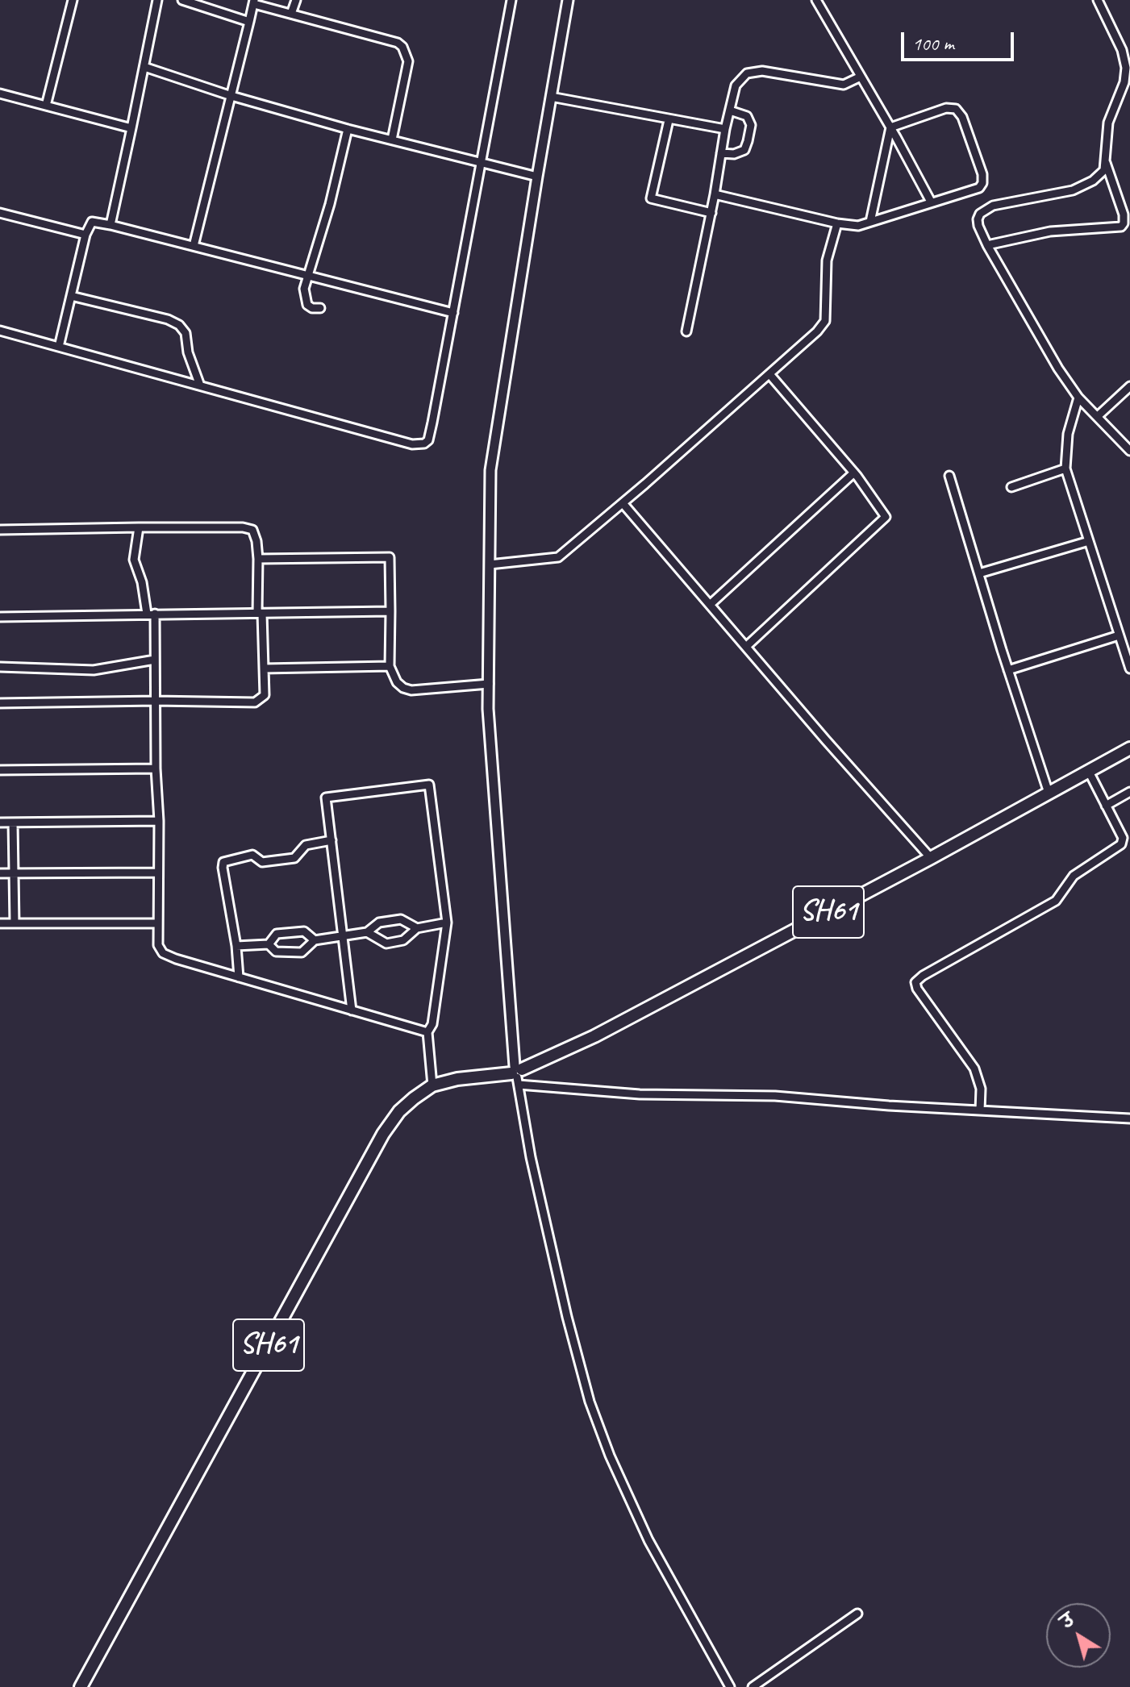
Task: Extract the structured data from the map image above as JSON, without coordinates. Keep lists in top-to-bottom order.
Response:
{
  "streets": {
    "main road": ["SH61"]
  },
  "scale_bar": "100 m",
  "north": "top left"
}
